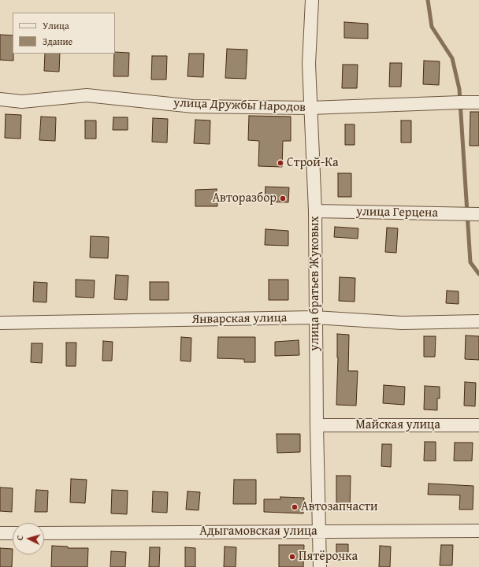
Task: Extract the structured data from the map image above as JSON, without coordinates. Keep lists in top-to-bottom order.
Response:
{
  "streets": {
    "street": [
      "улица Дружбы Народов",
      "улица Герцена",
      "улица братьев Жуковых",
      "Январская улица",
      "Майская улица",
      "Адыгамовская улица"
    ]
  },
  "crossings": [
    ["улица Дружбы Народов", "улица братьев Жуковых"],
    ["улица Герцена", "улица братьев Жуковых"],
    ["улица братьев Жуковых", "Январская улица"],
    ["улица братьев Жуковых", "Майская улица"],
    ["улица братьев Жуковых", "Адыгамовская улица"]
  ],
  "places": [
    "Строй-Ка",
    "Авторазбор",
    "Автозапчасти",
    "Пятёрочка"
  ],
  "legend": ["Улица", "Здание"],
  "north": "left"
}
